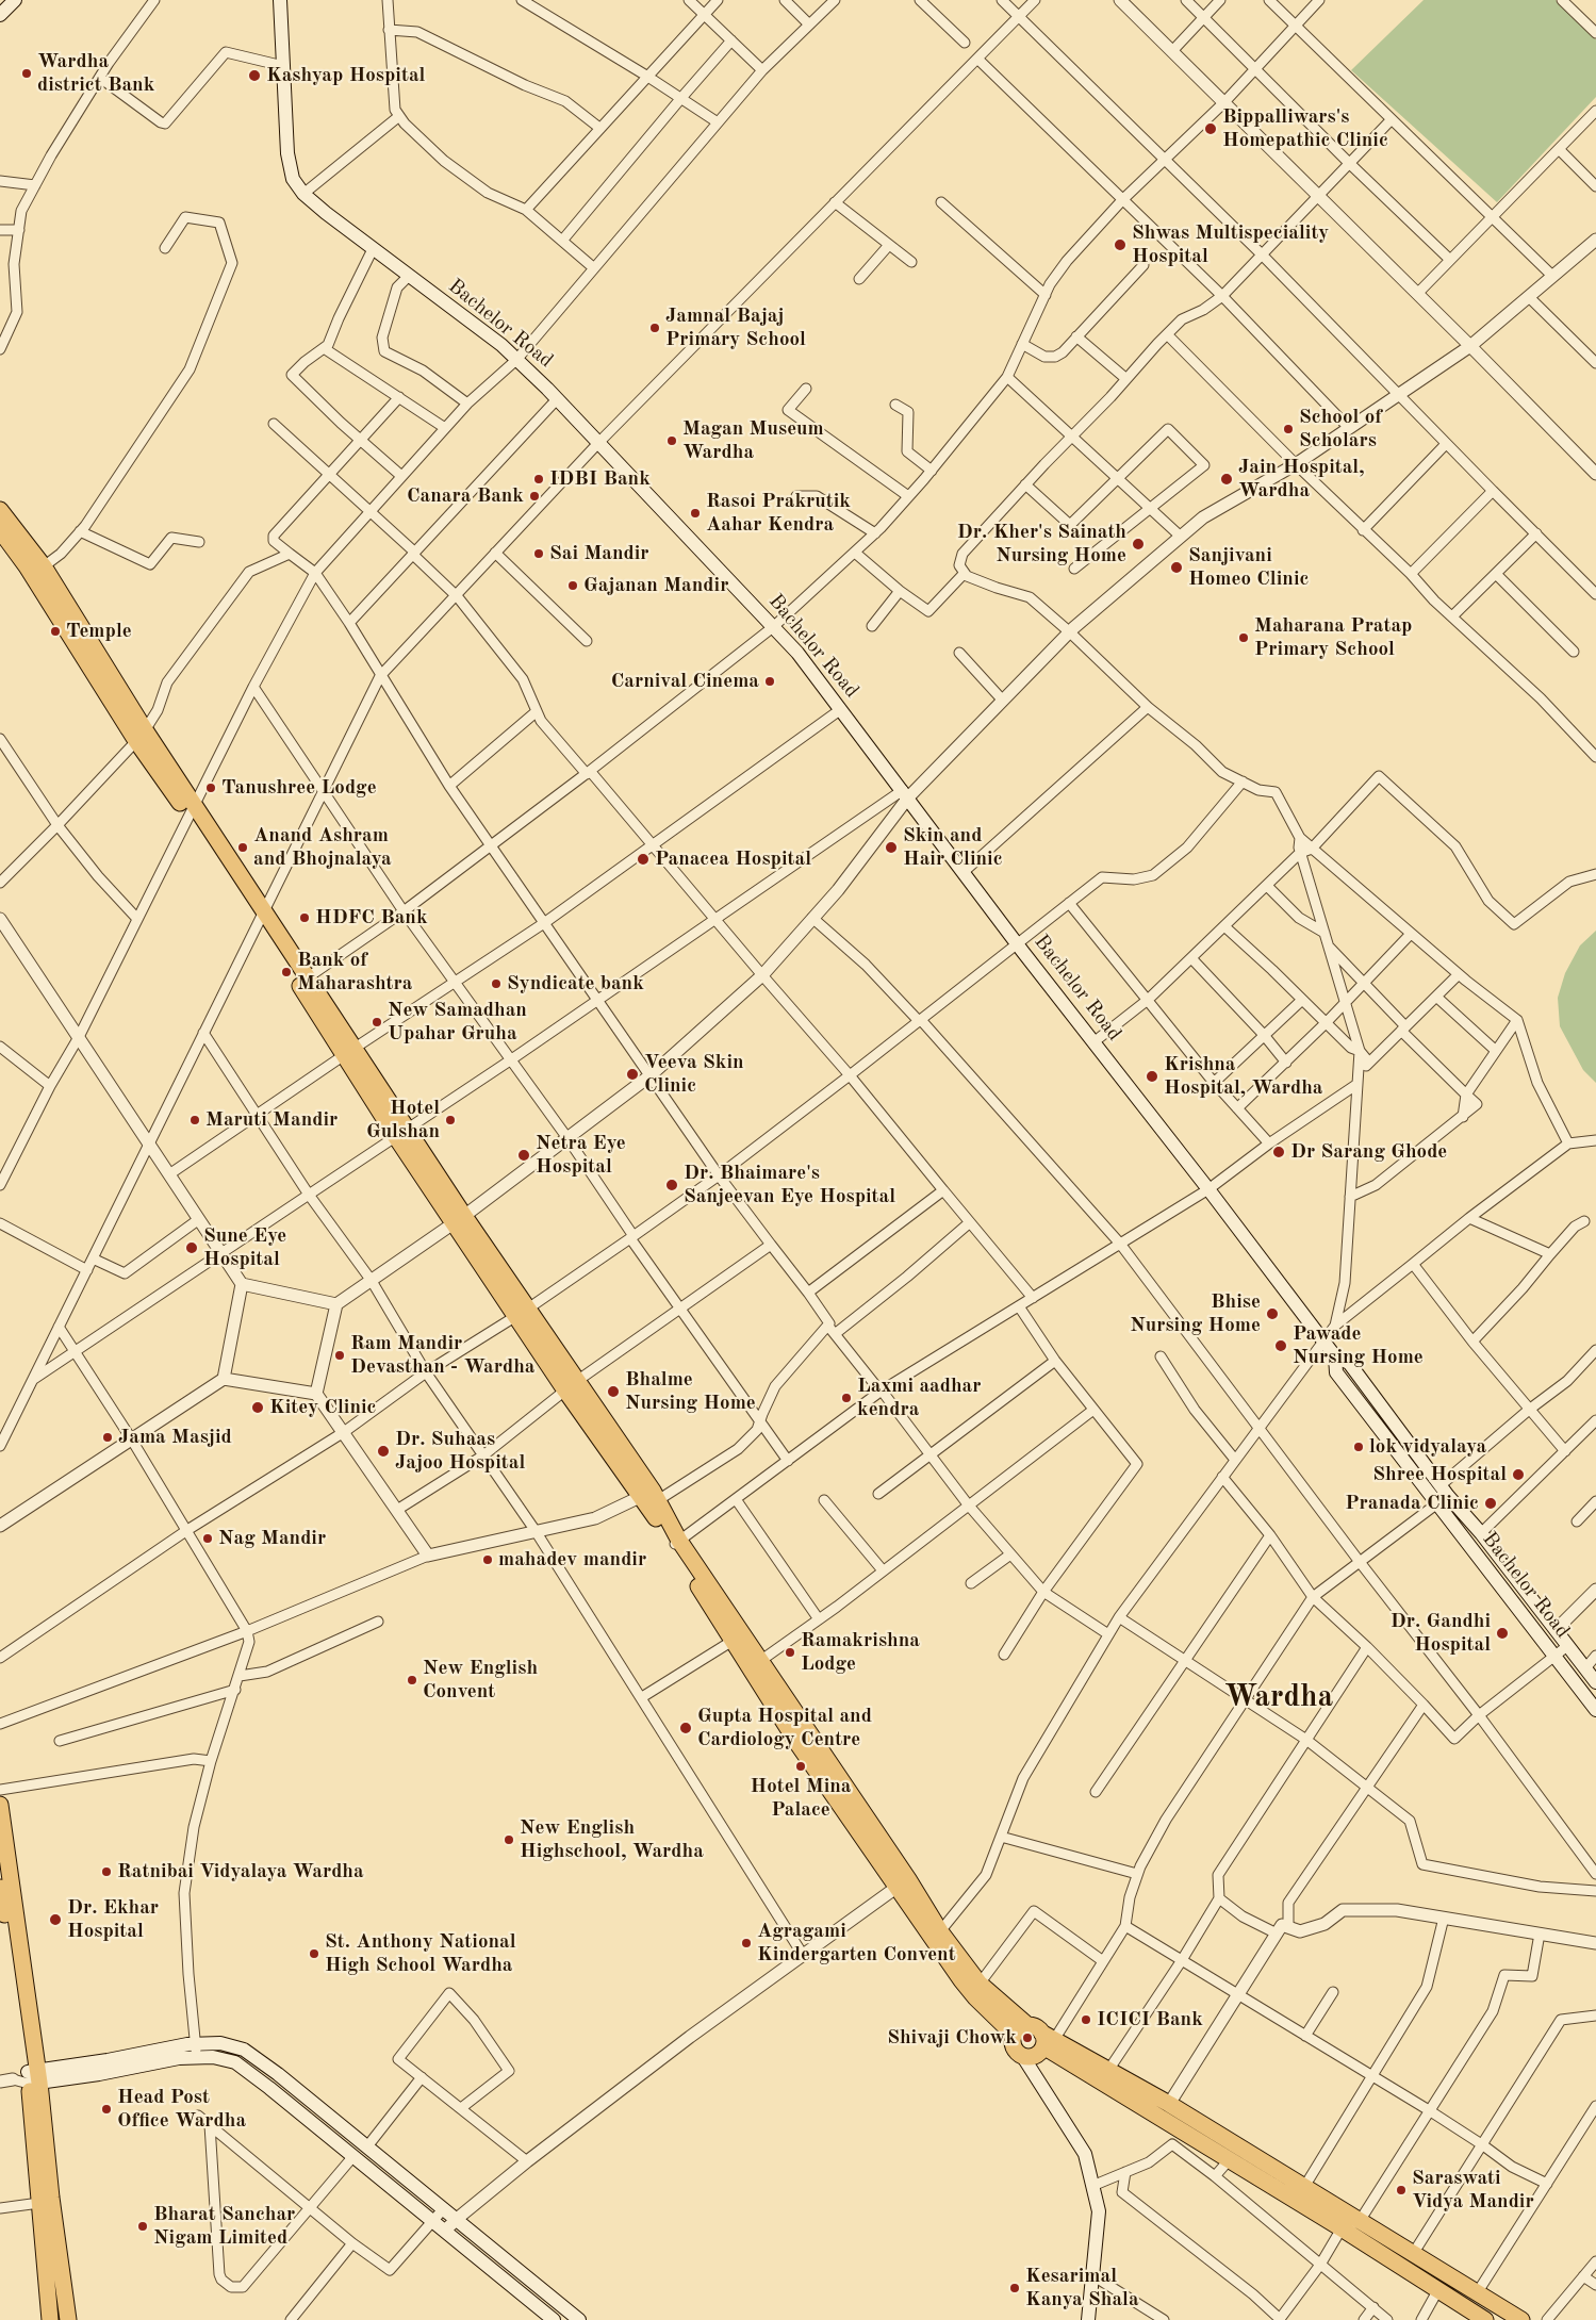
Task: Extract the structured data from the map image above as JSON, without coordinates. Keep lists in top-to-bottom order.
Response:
{
  "streets": {
    "main road": ["Bachelor Road"]
  },
  "districts": ["Wardha"],
  "places": [
    "Wardha district Bank",
    "Kashyap Hospital",
    "Bippalliwars's Homepathic Clinic",
    "Shwas Multispeciality Hospital",
    "Jamnal Bajaj Primary School",
    "School of Scholars",
    "Magan Museum Wardha",
    "IDBI Bank",
    "Jain Hospital, Wardha",
    "Canara Bank",
    "Rasoi Prakrutik Aahar Kendra",
    "Dr. Kher's Sainath Nursing Home",
    "Sai Mandir",
    "Sanjivani Homeo Clinic",
    "Gajanan Mandir",
    "Temple",
    "Maharana Pratap Primary School",
    "Carnival Cinema",
    "Tanushree Lodge",
    "Anand Ashram and Bhojnalaya",
    "Skin and Hair Clinic",
    "Panacea Hospital",
    "HDFC Bank",
    "Bank of Maharashtra",
    "Syndicate bank",
    "New Samadhan Upahar Gruha",
    "Veeva Skin Clinic",
    "Krishna Hospital, Wardha",
    "Maruti Mandir",
    "Hotel Gulshan",
    "Dr Sarang Ghode",
    "Netra Eye Hospital",
    "Dr. Bhaimare's Sanjeevan Eye Hospital",
    "Sune Eye Hospital",
    "Bhise Nursing Home",
    "Pawade Nursing Home",
    "Ram Mandir Devasthan - Wardha",
    "Bhalme Nursing Home",
    "Laxmi aadhar kendra",
    "Kitey Clinic",
    "Jama Masjid",
    "lok vidyalaya",
    "Dr. Suhaas Jajoo Hospital",
    "Shree Hospital",
    "Pranada Clinic",
    "Nag Mandir",
    "mahadev mandir",
    "Dr. Gandhi Hospital",
    "Ramakrishna Lodge",
    "New English Convent",
    "Gupta Hospital and Cardiology Centre",
    "Hotel Mina Palace",
    "New English Highschool, Wardha",
    "Ratnibai Vidyalaya Wardha",
    "Dr. Ekhar Hospital",
    "Agragami Kindergarten Convent",
    "St. Anthony National High School Wardha",
    "ICICI Bank",
    "Shivaji Chowk",
    "Head Post Office Wardha",
    "Saraswati Vidya Mandir",
    "Bharat Sanchar Nigam Limited",
    "Kesarimal Kanya Shala"
  ]
}
